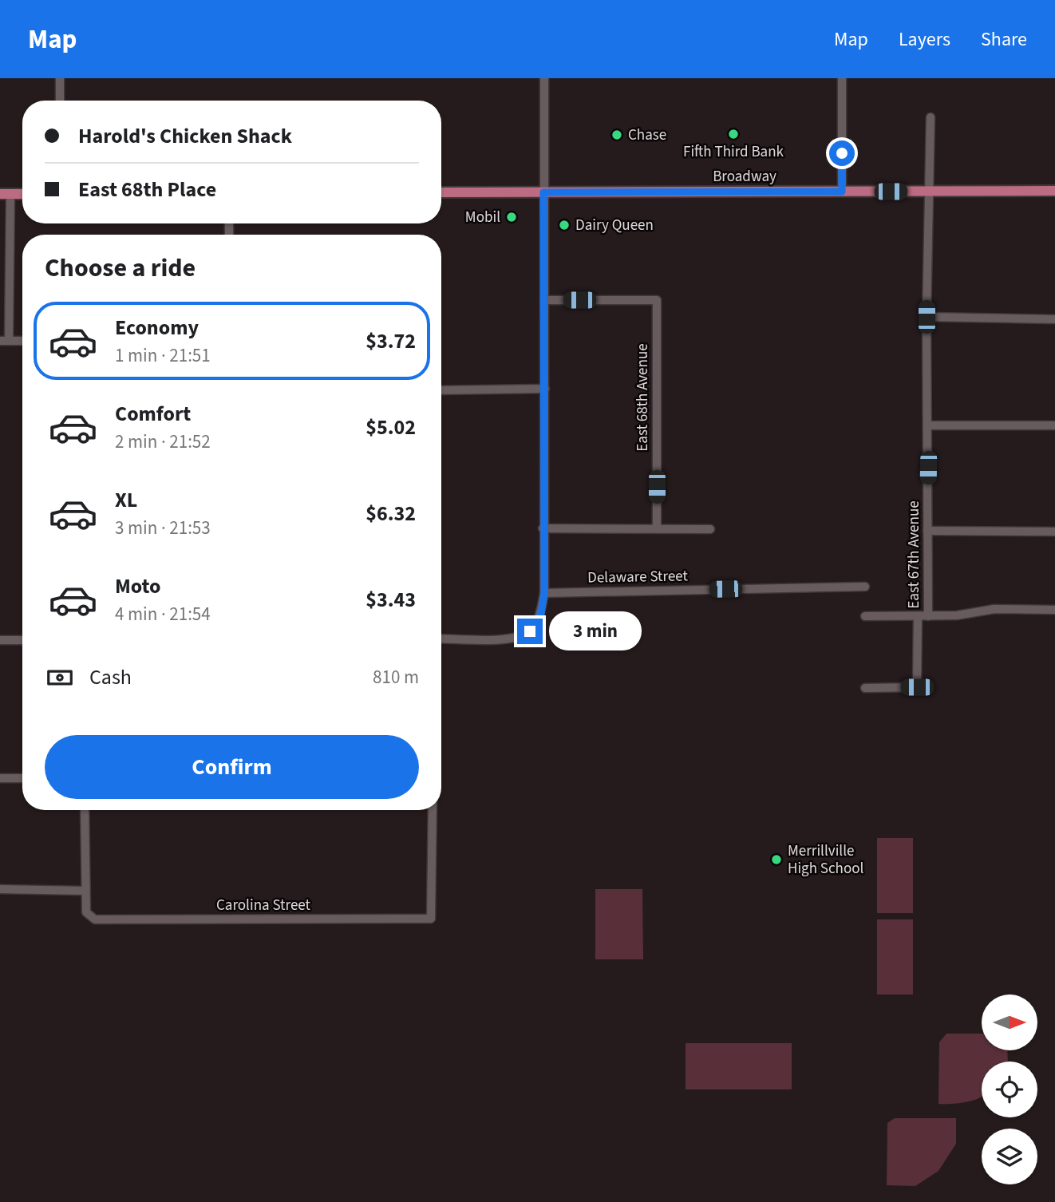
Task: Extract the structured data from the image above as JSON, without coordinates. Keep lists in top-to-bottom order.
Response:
{
  "streets": {
    "main road": ["Broadway"],
    "street": [
      "East 68th Avenue",
      "East 67th Avenue",
      "Delaware Street",
      "Carolina Street"
    ]
  },
  "crossings": [
    ["Broadway", "East 67th Avenue"]
  ],
  "places": [
    "Fifth Third Bank",
    "Chase",
    "Mobil",
    "Dairy Queen",
    "Merrillville High School"
  ],
  "north": "right",
  "page": {
    "header": "Map",
    "nav": ["Map", "Layers", "Share"],
    "banner": ["Harold's Chicken Shack", "East 68th Place"],
    "heading": "Choose a ride",
    "list": [
      {
        "name": "Economy",
        "note": "1 min · 21:51",
        "value": "$3.72"
      },
      {
        "name": "Comfort",
        "note": "2 min · 21:52",
        "value": "$5.02"
      },
      {
        "name": "XL",
        "note": "3 min · 21:53",
        "value": "$6.32"
      },
      {
        "name": "Moto",
        "note": "4 min · 21:54",
        "value": "$3.43"
      }
    ],
    "bubble": "3 min",
    "pay": ["Cash", "810 m"],
    "buttons": "Confirm"
  }
}
